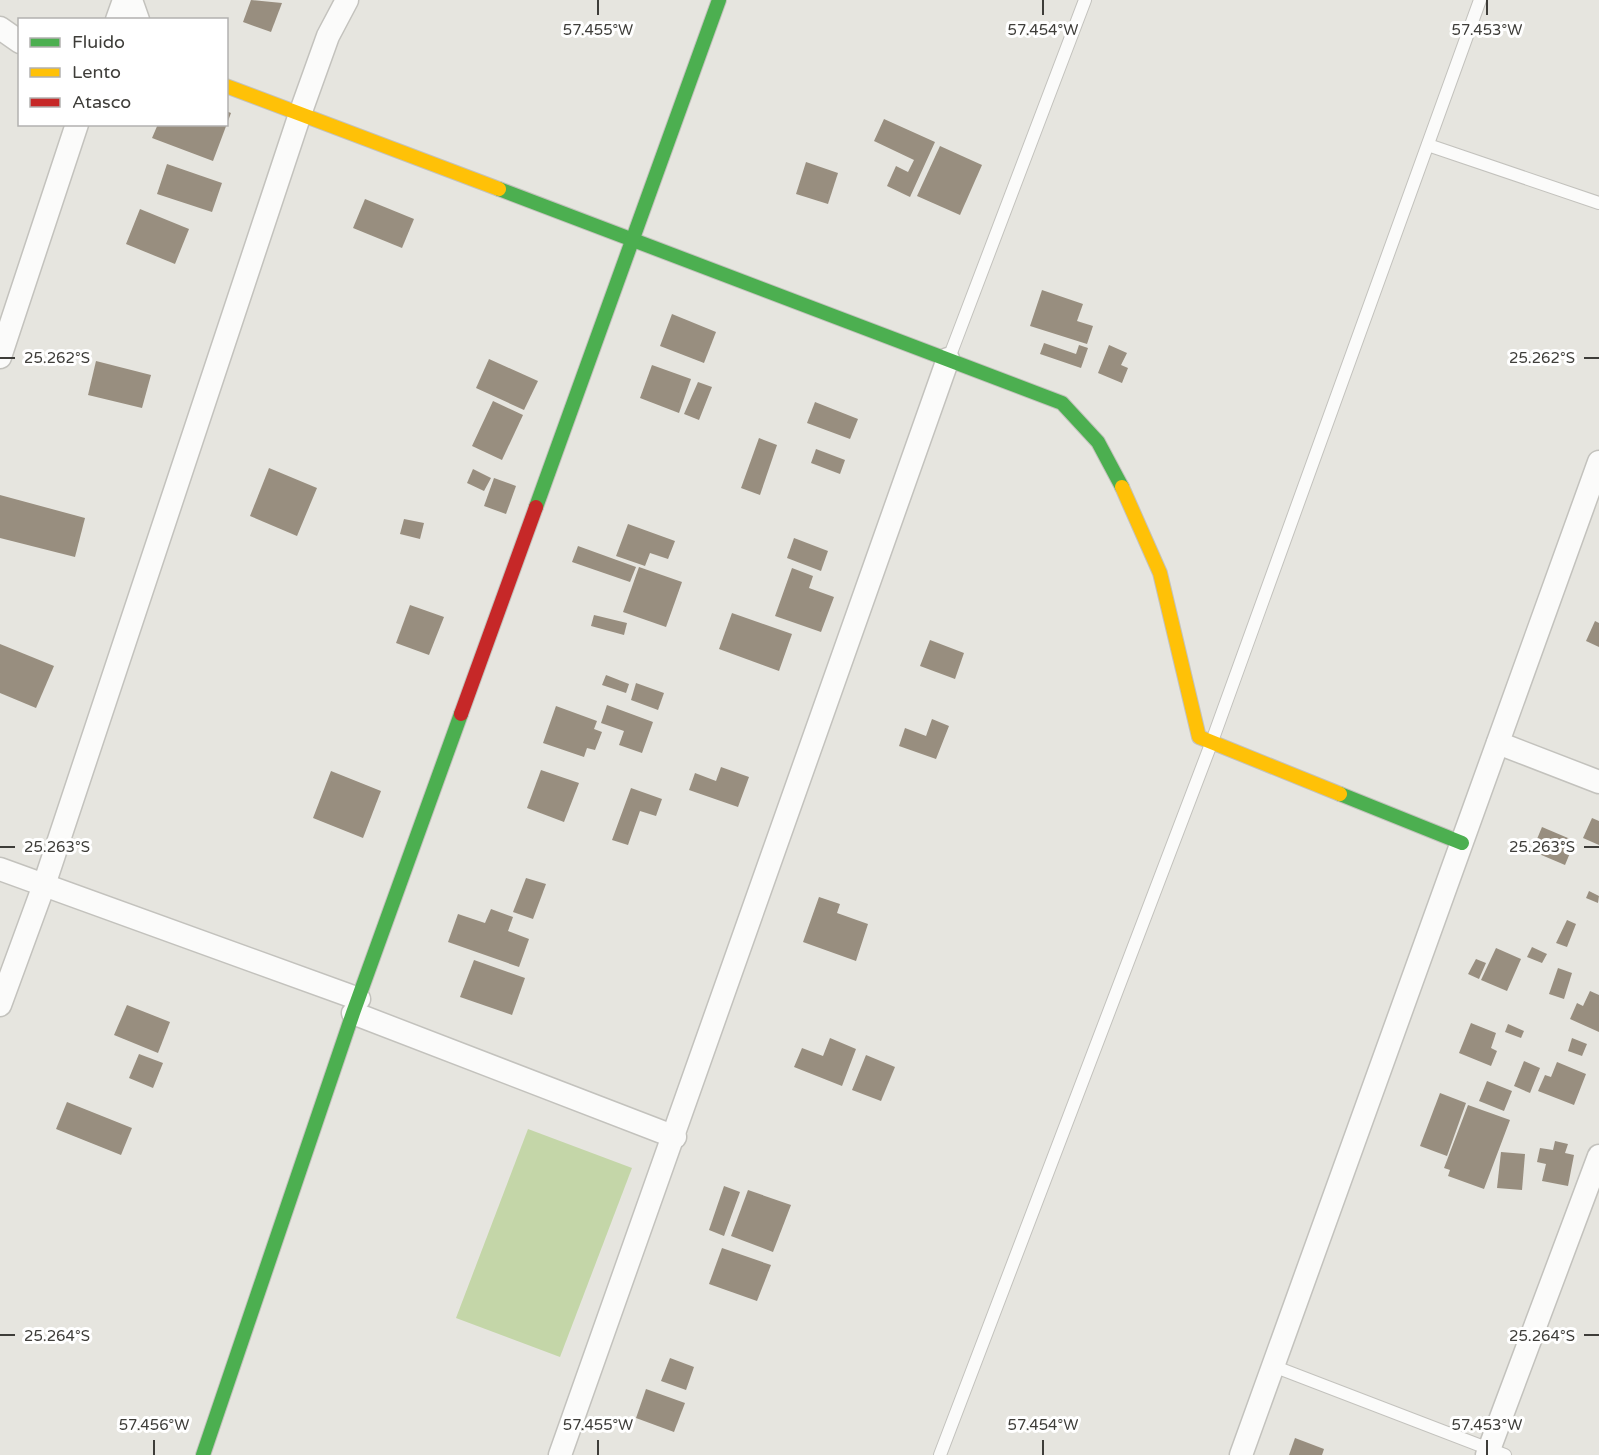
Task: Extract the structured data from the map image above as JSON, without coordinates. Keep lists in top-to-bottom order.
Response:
{
  "legend": ["Fluido", "Lento", "Atasco"],
  "coordinates": [
    "57.455°W",
    "57.454°W",
    "57.453°W",
    "25.262°S",
    "25.263°S",
    "25.264°S",
    "57.456°W"
  ]
}
